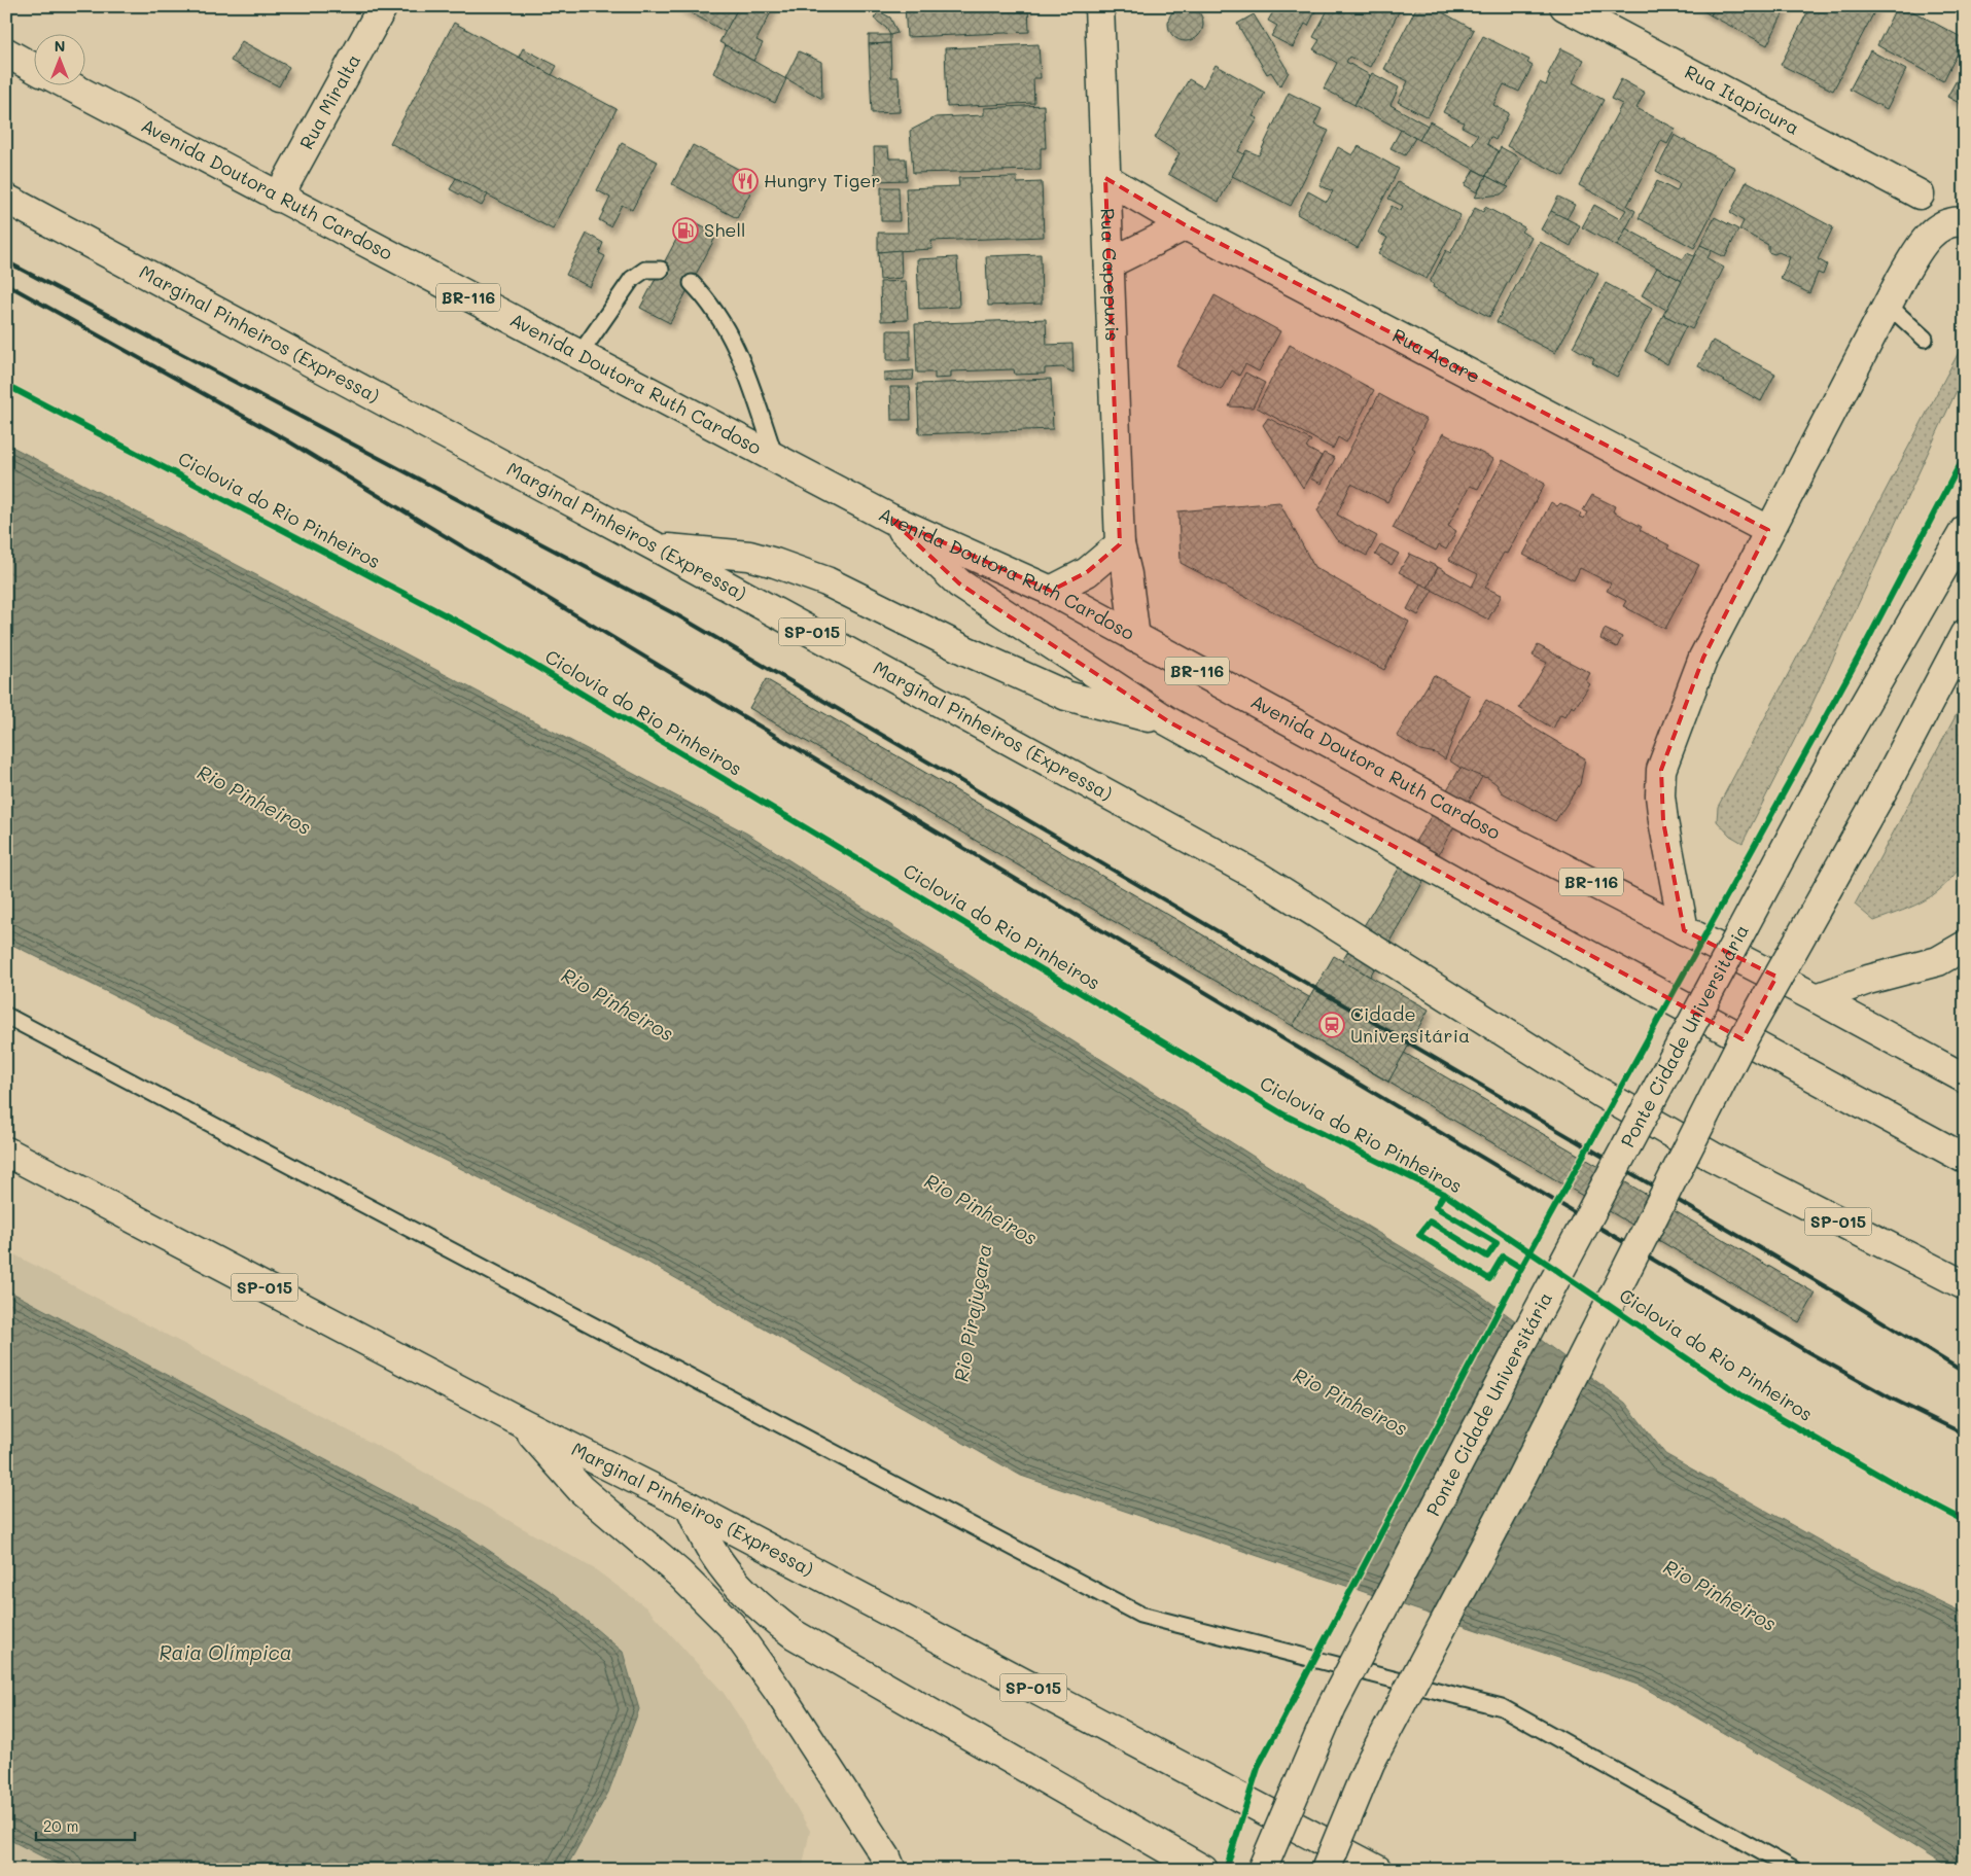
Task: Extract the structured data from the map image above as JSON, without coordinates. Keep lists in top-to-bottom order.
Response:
{
  "streets": {
    "main road": [
      "Rua Itapicura",
      "Rua Miralta",
      "Avenida Doutora Ruth Cardoso",
      "Rua Capepuxis",
      "BR-116",
      "Marginal Pinheiros (Expressa)",
      "Rua Acare",
      "SP-015",
      "Ponte Cidade Universitária"
    ],
    "cycle path": ["Ciclovia do Rio Pinheiros"]
  },
  "crossings": [
    ["Rua Miralta", "Avenida Doutora Ruth Cardoso"],
    ["Avenida Doutora Ruth Cardoso", "Rua Capepuxis"],
    ["Rua Capepuxis", "Rua Acare"]
  ],
  "water": ["Rio Pinheiros", "Rio Pirajuçara", "Raia Olímpica"],
  "places": {
    "restaurant": ["Hungry Tiger"],
    "fuel station": ["Shell"],
    "station": ["Cidade Universitária"]
  },
  "scale_bar": "20 m",
  "north": "top"
}
